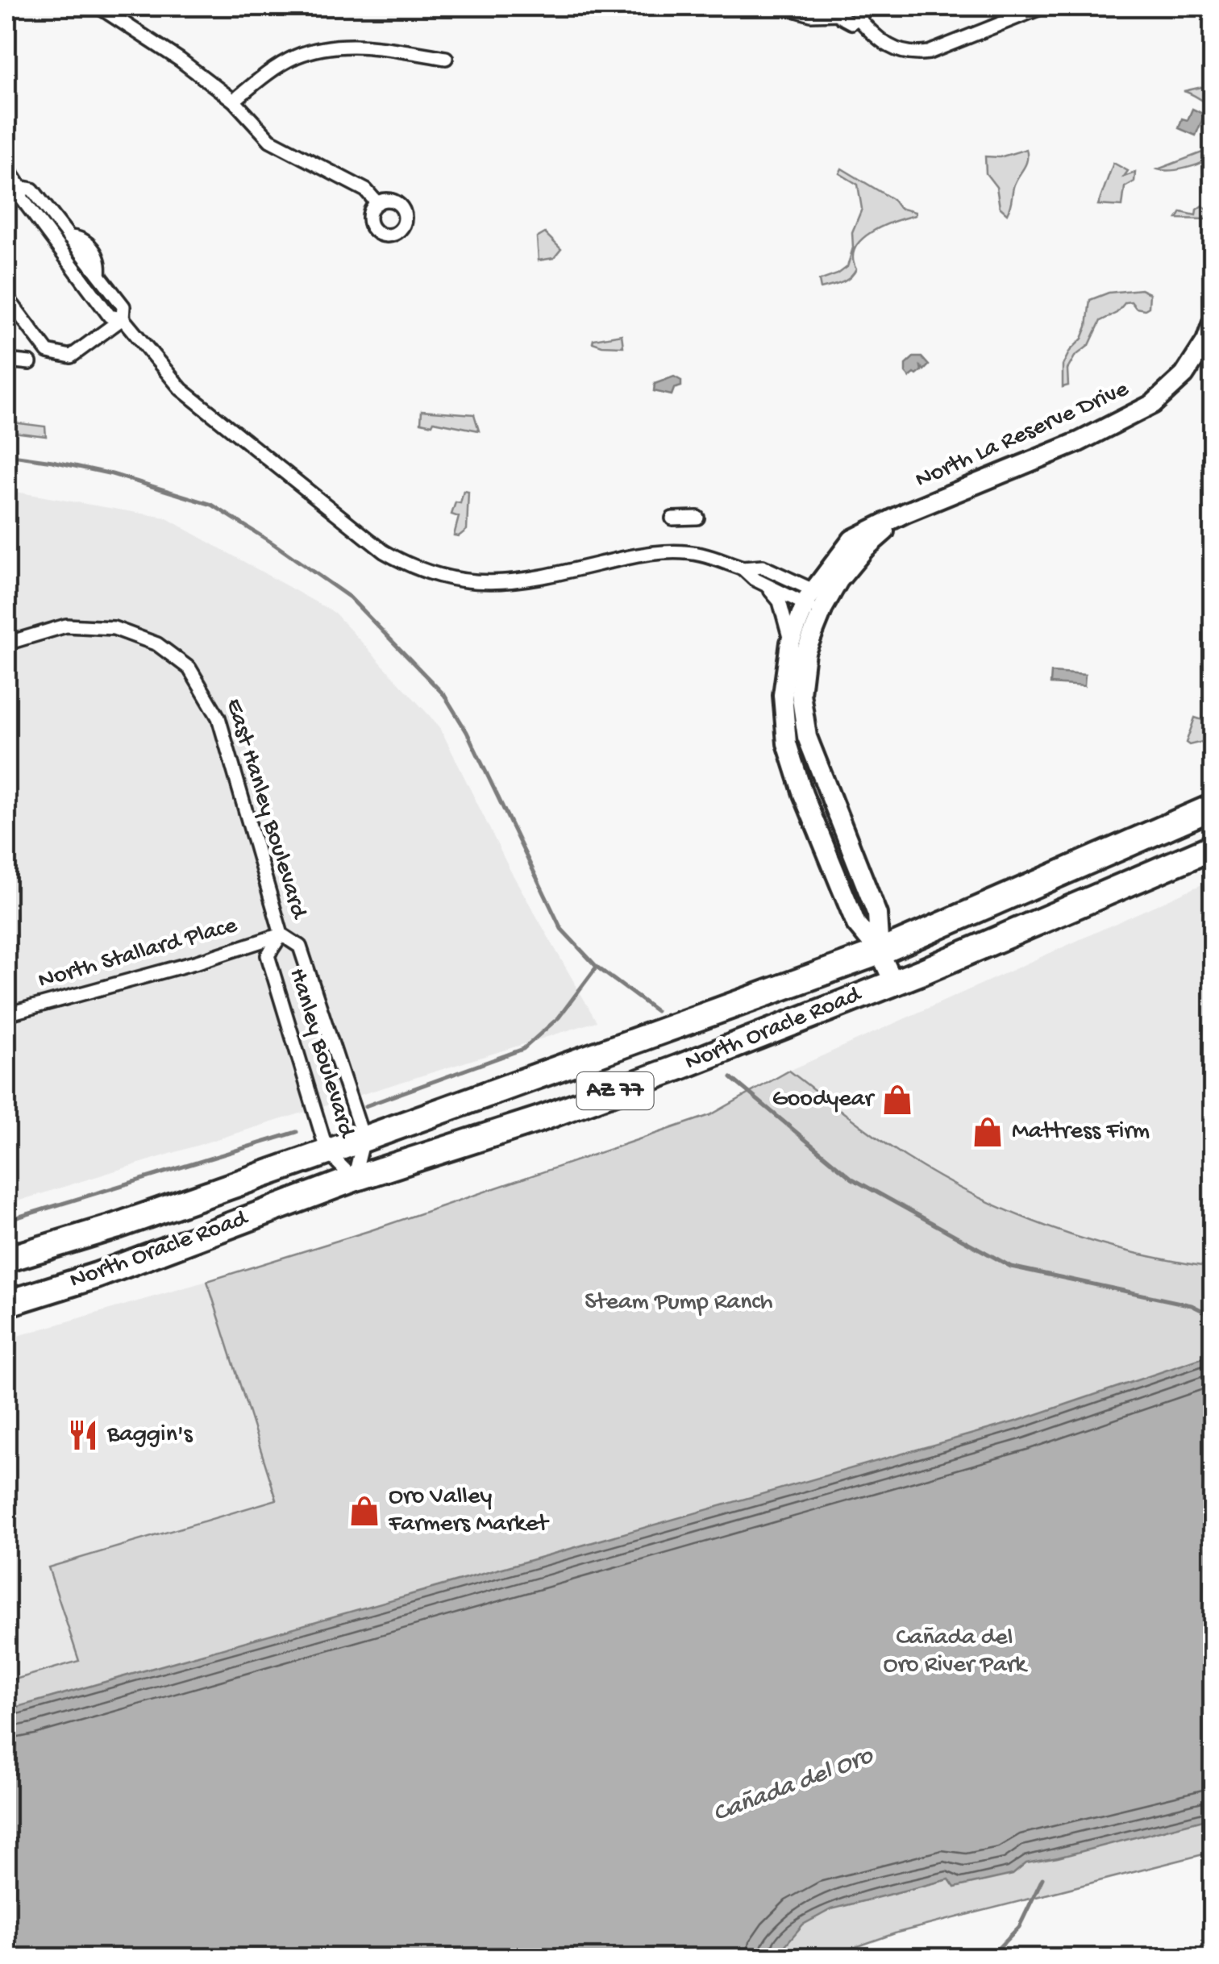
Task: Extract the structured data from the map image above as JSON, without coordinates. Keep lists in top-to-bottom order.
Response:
{
  "streets": {
    "highway": ["North Oracle Road", "AZ 77"],
    "street": [
      "North La Reserve Drive",
      "East Hanley Boulevard",
      "North Stallard Place",
      "Hanley Boulevard"
    ]
  },
  "crossings": [
    ["North La Reserve Drive", "North Oracle Road"],
    ["East Hanley Boulevard", "North Stallard Place"],
    ["East Hanley Boulevard", "North Oracle Road"],
    ["East Hanley Boulevard", "Hanley Boulevard"],
    ["North Stallard Place", "Hanley Boulevard"],
    ["North Oracle Road", "Hanley Boulevard"]
  ],
  "water": ["Cañada del Oro"],
  "parks": ["Steam Pump Ranch", "Cañada del Oro River Park"],
  "places": {
    "shop": ["Goodyear", "Mattress Firm", "Oro Valley Farmers Market"],
    "restaurant": ["Baggin's"]
  }
}
